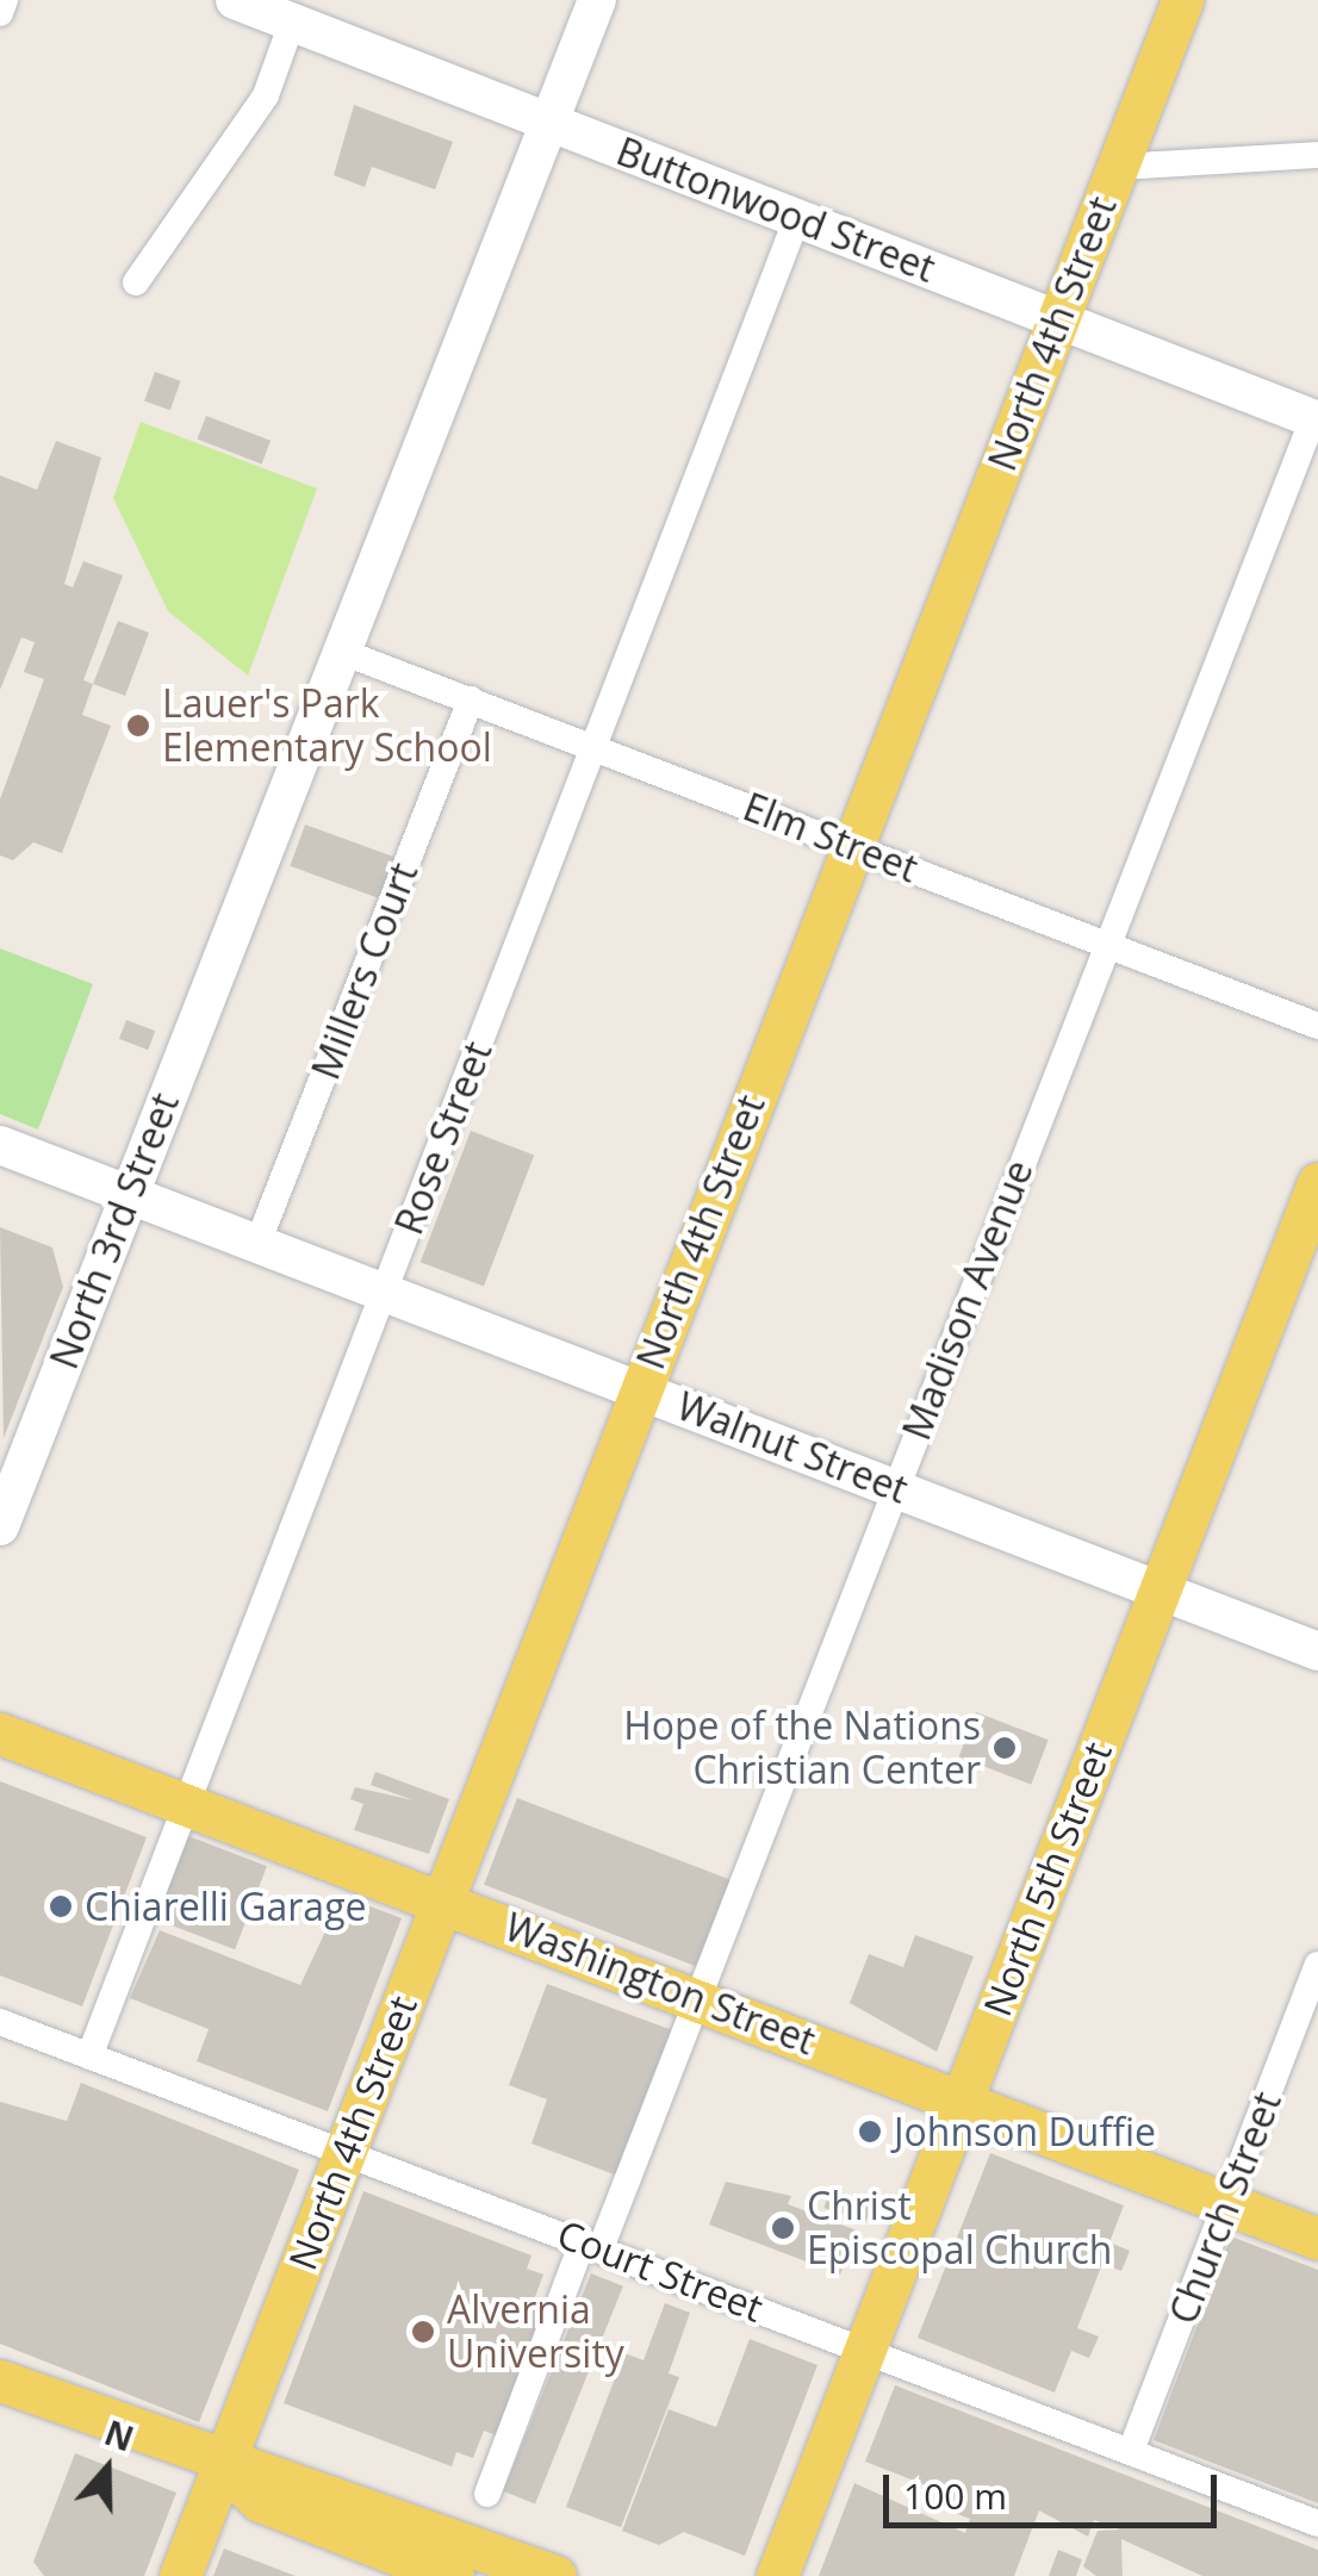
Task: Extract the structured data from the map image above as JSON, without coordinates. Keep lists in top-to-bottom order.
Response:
{
  "streets": {
    "main road": ["North 4th Street", "North 5th Street", "Washington Street"],
    "street": [
      "Buttonwood Street",
      "Elm Street",
      "Millers Court",
      "Rose Street",
      "North 3rd Street",
      "Madison Avenue",
      "Walnut Street",
      "Church Street",
      "Court Street"
    ]
  },
  "crossings": [
    ["Buttonwood Street", "North 4th Street"],
    ["Buttonwood Street", "Rose Street"],
    ["Buttonwood Street", "North 3rd Street"],
    ["Buttonwood Street", "Madison Avenue"],
    ["North 4th Street", "Elm Street"],
    ["North 4th Street", "Walnut Street"],
    ["North 4th Street", "Washington Street"],
    ["North 4th Street", "Court Street"],
    ["Elm Street", "Millers Court"],
    ["Elm Street", "Rose Street"],
    ["Elm Street", "North 3rd Street"],
    ["Elm Street", "Madison Avenue"],
    ["Millers Court", "Walnut Street"],
    ["Rose Street", "Walnut Street"],
    ["Rose Street", "Washington Street"],
    ["Rose Street", "Court Street"],
    ["North 3rd Street", "Walnut Street"],
    ["Madison Avenue", "Walnut Street"],
    ["Madison Avenue", "Washington Street"],
    ["Madison Avenue", "Court Street"],
    ["Walnut Street", "North 5th Street"],
    ["North 5th Street", "Washington Street"],
    ["North 5th Street", "Court Street"],
    ["Washington Street", "Church Street"],
    ["Church Street", "Court Street"]
  ],
  "places": [
    "Lauer's Park Elementary School",
    "Hope of the Nations Christian Center",
    "Chiarelli Garage",
    "Johnson Duffie",
    "Christ Episcopal Church",
    "Alvernia University"
  ],
  "scale_bar": "100 m",
  "north": "top"
}
